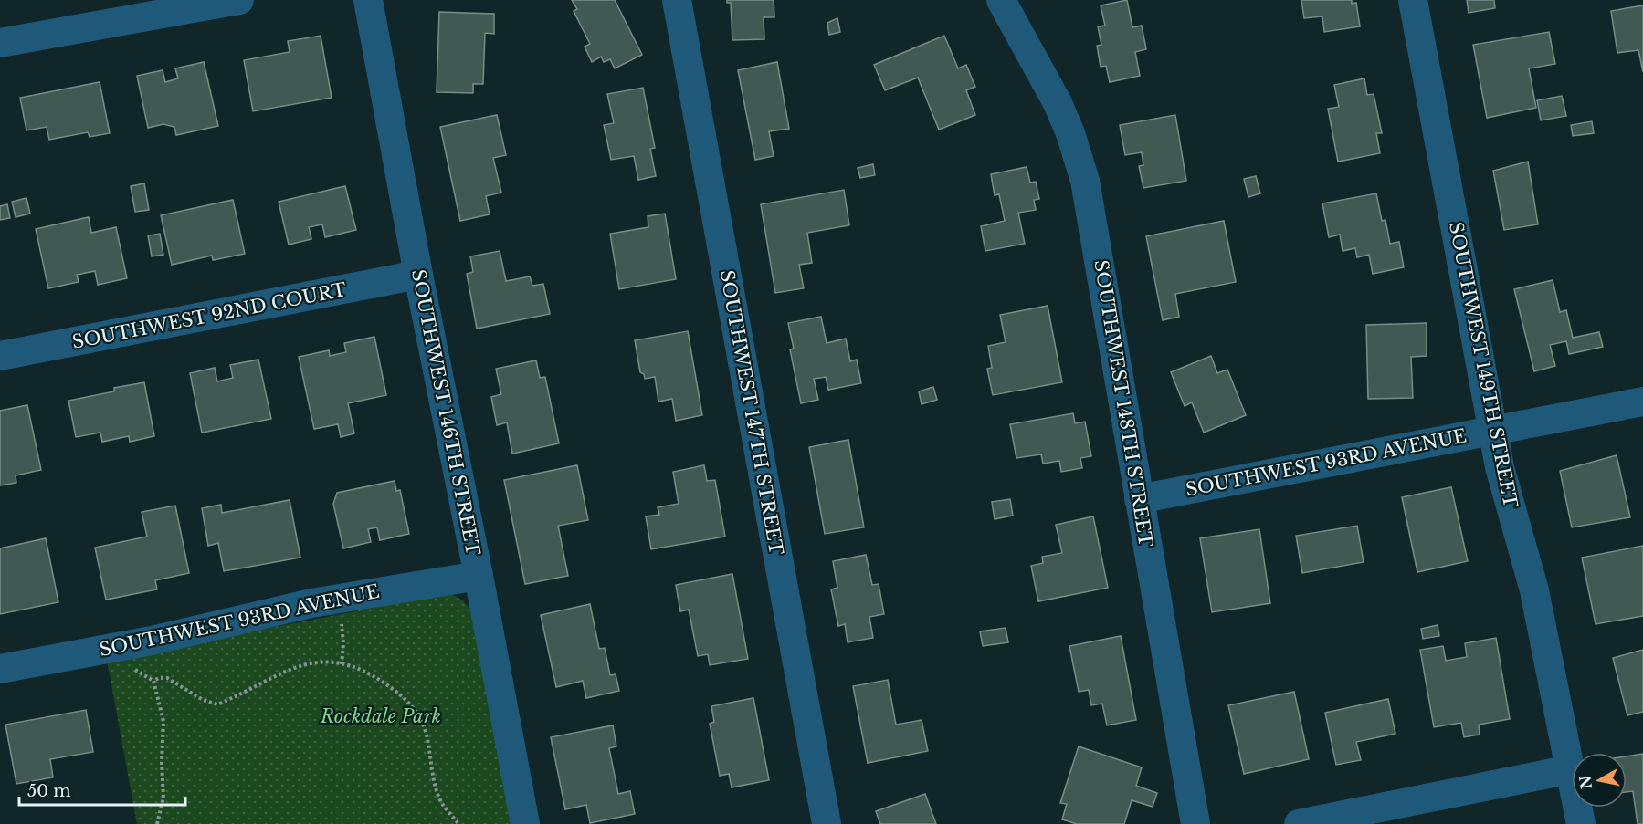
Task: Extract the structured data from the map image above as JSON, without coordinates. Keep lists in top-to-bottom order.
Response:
{
  "streets": {
    "street": [
      "SOUTHWEST 92ND COURT",
      "SOUTHWEST 149TH STREET",
      "SOUTHWEST 148TH STREET",
      "SOUTHWEST 146TH STREET",
      "SOUTHWEST 147TH STREET",
      "SOUTHWEST 93RD AVENUE"
    ]
  },
  "crossings": [
    ["SOUTHWEST 92ND COURT", "SOUTHWEST 146TH STREET"],
    ["SOUTHWEST 149TH STREET", "SOUTHWEST 93RD AVENUE"],
    ["SOUTHWEST 148TH STREET", "SOUTHWEST 93RD AVENUE"],
    ["SOUTHWEST 146TH STREET", "SOUTHWEST 93RD AVENUE"]
  ],
  "parks": ["Rockdale Park"],
  "scale_bar": "50 m",
  "north": "left"
}
